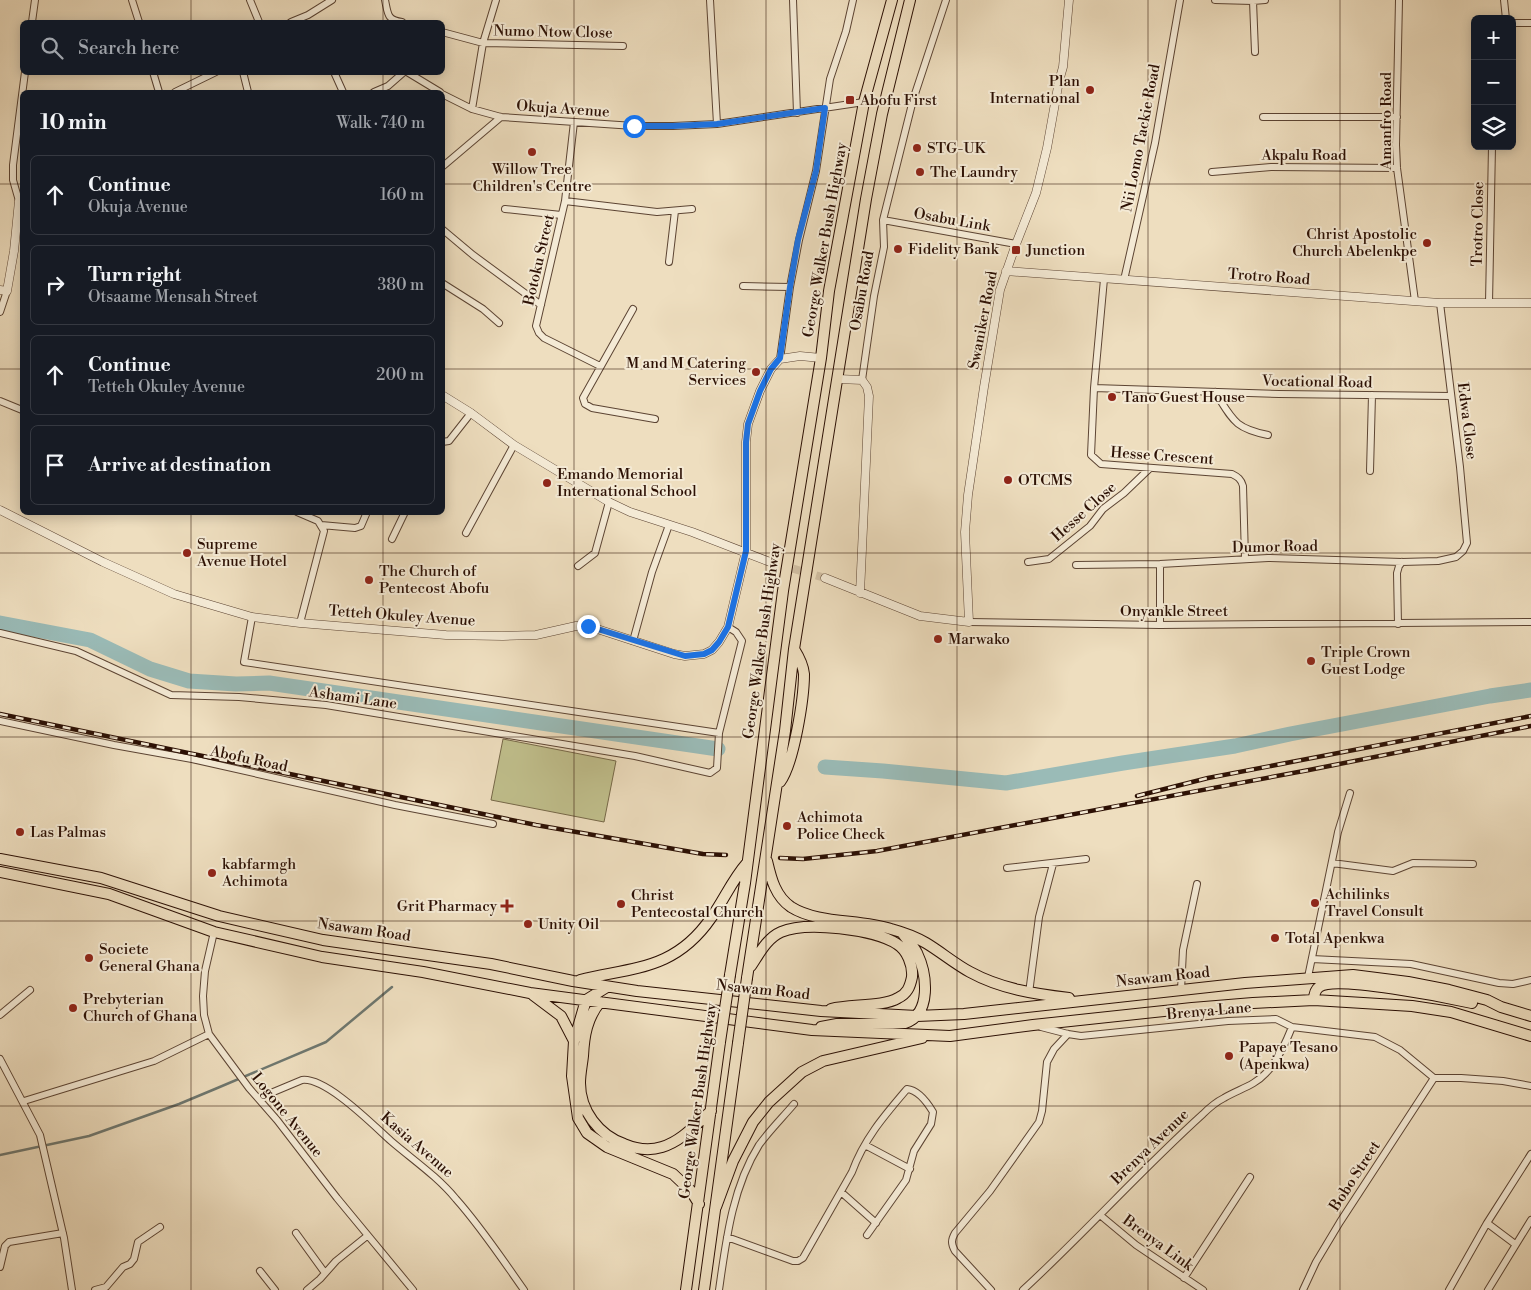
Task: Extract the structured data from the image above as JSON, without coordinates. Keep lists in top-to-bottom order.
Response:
{
  "streets": {
    "highway": ["George Walker Bush Highway", "Nsawam Road"],
    "street": [
      "Numo Ntow Close",
      "Okuja Avenue",
      "Amanfro Road",
      "Nii Lomo Tackie Road",
      "Akpalu Road",
      "Osabu Link",
      "Trotro Close",
      "Botoku Street",
      "Trotro Road",
      "Osabu Road",
      "Swaniker Road",
      "Vocational Road",
      "Edwa Close",
      "Hesse Crescent",
      "Hesse Close",
      "Dumor Road",
      "Onyankle Street",
      "Tetteh Okuley Avenue",
      "Ashami Lane",
      "Abofu Road",
      "Brenya Lane",
      "Logone Avenue",
      "Kasia Avenue",
      "Brenya Avenue",
      "Bobo Street",
      "Brenya Link"
    ]
  },
  "crossings": [
    ["Okuja Avenue", "George Walker Bush Highway"],
    ["Okuja Avenue", "Botoku Street"],
    ["Amanfro Road", "Akpalu Road"],
    ["Amanfro Road", "Trotro Road"],
    ["Nii Lomo Tackie Road", "Trotro Road"],
    ["Osabu Link", "Osabu Road"],
    ["Osabu Link", "Swaniker Road"],
    ["Trotro Close", "Trotro Road"],
    ["Trotro Road", "Swaniker Road"],
    ["Trotro Road", "Edwa Close"],
    ["Trotro Road", "Hesse Crescent"],
    ["Osabu Road", "Onyankle Street"],
    ["Swaniker Road", "Onyankle Street"],
    ["Vocational Road", "Edwa Close"],
    ["Vocational Road", "Hesse Crescent"],
    ["Edwa Close", "Dumor Road"],
    ["Hesse Crescent", "Hesse Close"],
    ["Hesse Crescent", "Dumor Road"],
    ["Brenya Lane", "Brenya Avenue"],
    ["Brenya Lane", "Bobo Street"],
    ["Logone Avenue", "Kasia Avenue"],
    ["Brenya Avenue", "Brenya Link"]
  ],
  "places": {
    "other": [
      "Plan International",
      "STG-UK",
      "Willow Tree Children's Centre",
      "The Laundry",
      "Christ Apostolic Church Abelenkpe",
      "Fidelity Bank",
      "M and M Catering Services",
      "Tano Guest House",
      "OTCMS",
      "Emando Memorial International School",
      "Supreme Avenue Hotel",
      "The Church of Pentecost Abofu",
      "Marwako",
      "Triple Crown Guest Lodge",
      "Achimota Police Check",
      "Las Palmas",
      "kabfarmgh Achimota",
      "Achilinks Travel Consult",
      "Christ Pentecostal Church",
      "Unity Oil",
      "Total Apenkwa",
      "Societe General Ghana",
      "Prebyterian Church of Ghana",
      "Papaye Tesano (Apenkwa)"
    ],
    "transit": ["Abofu First", "Junction"],
    "health": ["Grit Pharmacy"]
  },
  "page": {
    "map_buttons": ["+", "−"],
    "search": "Search here",
    "heading": ["10 min", "Walk · 740 m"],
    "list": [
      ["Continue", "Okuja Avenue", "160 m"],
      ["Turn right", "Otsaame Mensah Street", "380 m"],
      ["Continue", "Tetteh Okuley Avenue", "200 m"],
      "Arrive at destination"
    ]
  }
}
